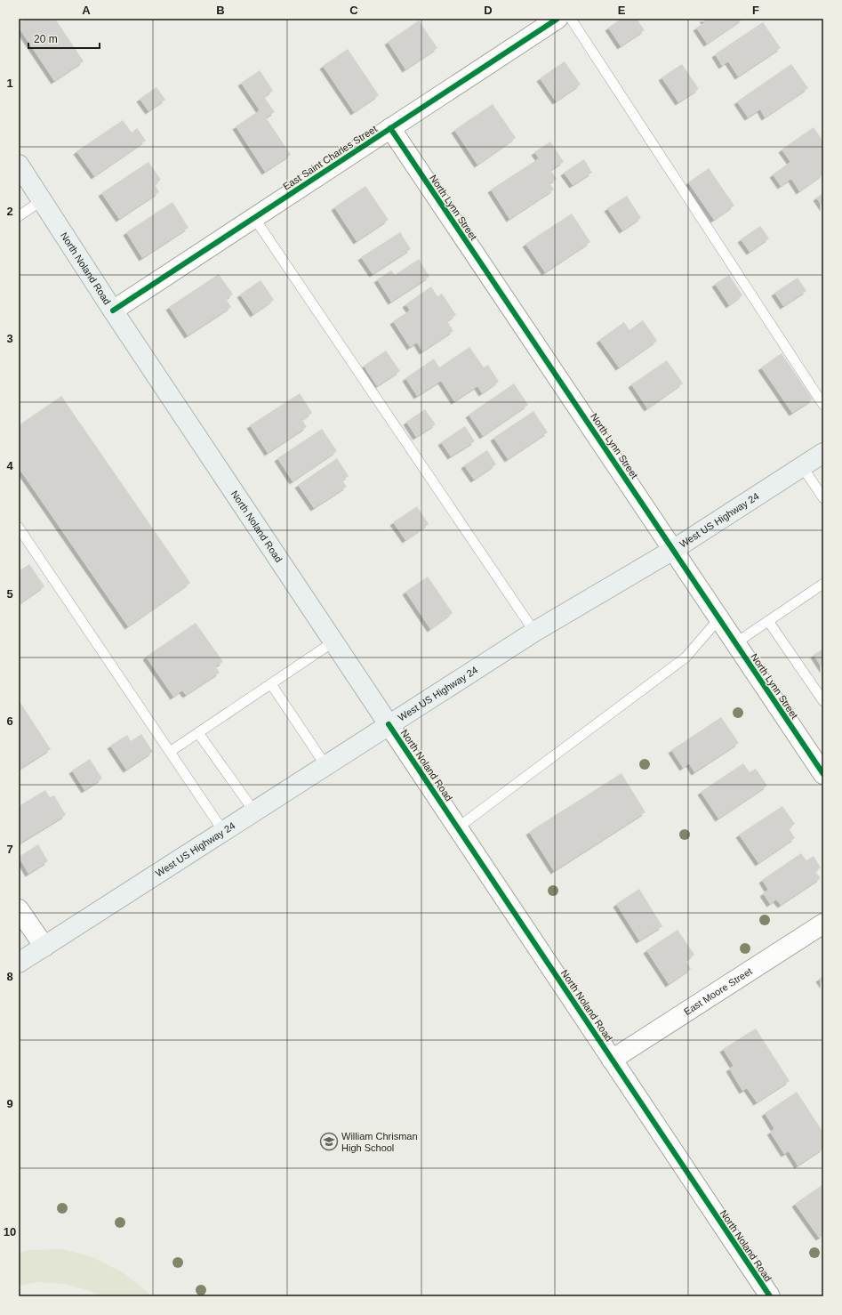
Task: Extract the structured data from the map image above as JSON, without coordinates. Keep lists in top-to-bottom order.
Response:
{
  "streets": {
    "main road": ["North Noland Road", "West US Highway 24"],
    "street": ["East Saint Charles Street", "North Lynn Street", "East Moore Street"]
  },
  "crossings": [
    ["East Saint Charles Street", "North Lynn Street"],
    ["East Saint Charles Street", "North Noland Road"],
    ["North Lynn Street", "West US Highway 24"],
    ["North Noland Road", "West US Highway 24"],
    ["North Noland Road", "East Moore Street"]
  ],
  "places": {
    "school or university": ["William Chrisman High School"]
  },
  "scale_bar": "20 m",
  "grid": {
    "columns": [
      "A",
      "B",
      "C",
      "D",
      "E",
      "F"
    ],
    "rows": [
      "1",
      "2",
      "3",
      "4",
      "5",
      "6",
      "7",
      "8",
      "9",
      "10"
    ]
  }
}
